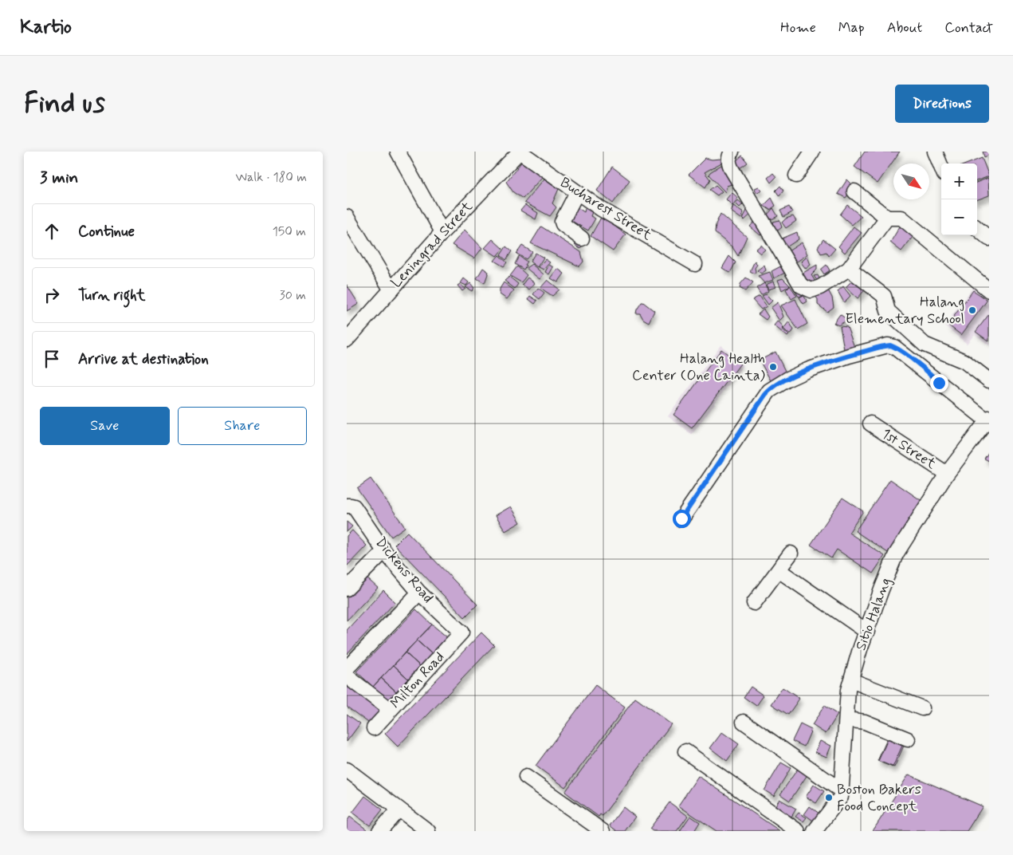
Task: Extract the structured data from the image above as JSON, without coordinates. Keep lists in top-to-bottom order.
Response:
{
  "streets": {
    "street": [
      "Bucharest Street",
      "Leningrad Street",
      "1st Street",
      "Dickens Road",
      "Sitio Halang",
      "Milton Road"
    ]
  },
  "crossings": [
    ["Bucharest Street", "Leningrad Street"],
    ["1st Street", "Sitio Halang"],
    ["Dickens Road", "Milton Road"]
  ],
  "places": ["Halang Elementary School", "Halang Health Center (One Cainta)", "Boston Bakers Food Concept"],
  "north": "bottom right",
  "page": {
    "header": "Kartio",
    "nav": [
      "Home",
      "Map",
      "About",
      "Contact"
    ],
    "buttons": [
      "Directions",
      ["Save", "Share"]
    ],
    "title": "Find us",
    "heading": ["3 min", "Walk · 180 m"],
    "map_buttons": ["+", "−"],
    "list": [
      ["Continue", "150 m"],
      ["Turn right", "30 m"],
      "Arrive at destination"
    ]
  }
}
